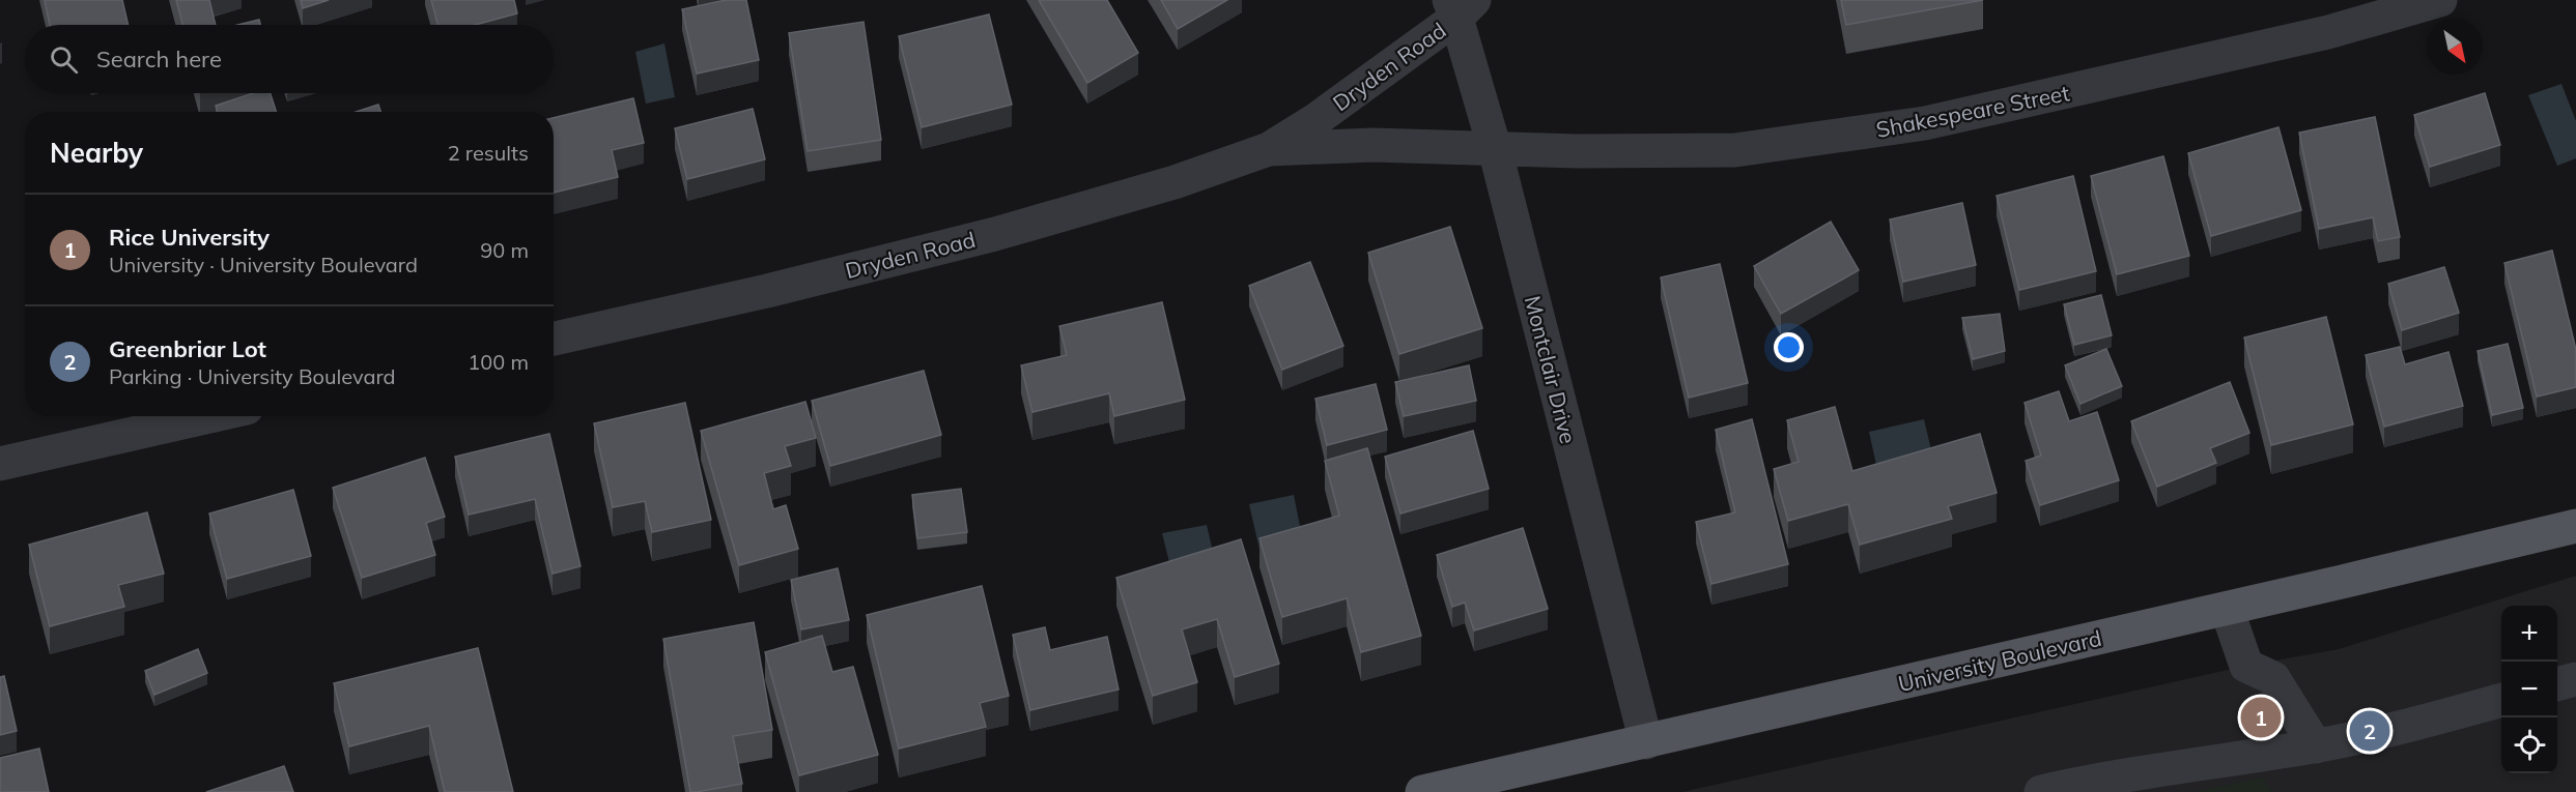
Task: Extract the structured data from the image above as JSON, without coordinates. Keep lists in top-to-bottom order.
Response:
{
  "streets": {
    "main road": ["University Boulevard"],
    "street": ["Dryden Road", "Shakespeare Street", "Montclair Drive"]
  },
  "crossings": [
    ["Dryden Road", "Shakespeare Street"],
    ["Dryden Road", "Montclair Drive"],
    ["Shakespeare Street", "Montclair Drive"],
    ["Montclair Drive", "University Boulevard"]
  ],
  "north": "bottom right",
  "page": {
    "search": "Search here",
    "heading": ["Nearby", "2 results"],
    "list": [
      {
        "mark": "1",
        "name": "Rice University",
        "note": "University · University Boulevard",
        "value": "90 m"
      },
      {
        "mark": "2",
        "name": "Greenbriar Lot",
        "note": "Parking · University Boulevard",
        "value": "100 m"
      }
    ],
    "map_buttons": ["+", "−"],
    "pins": ["1", "2"]
  }
}
